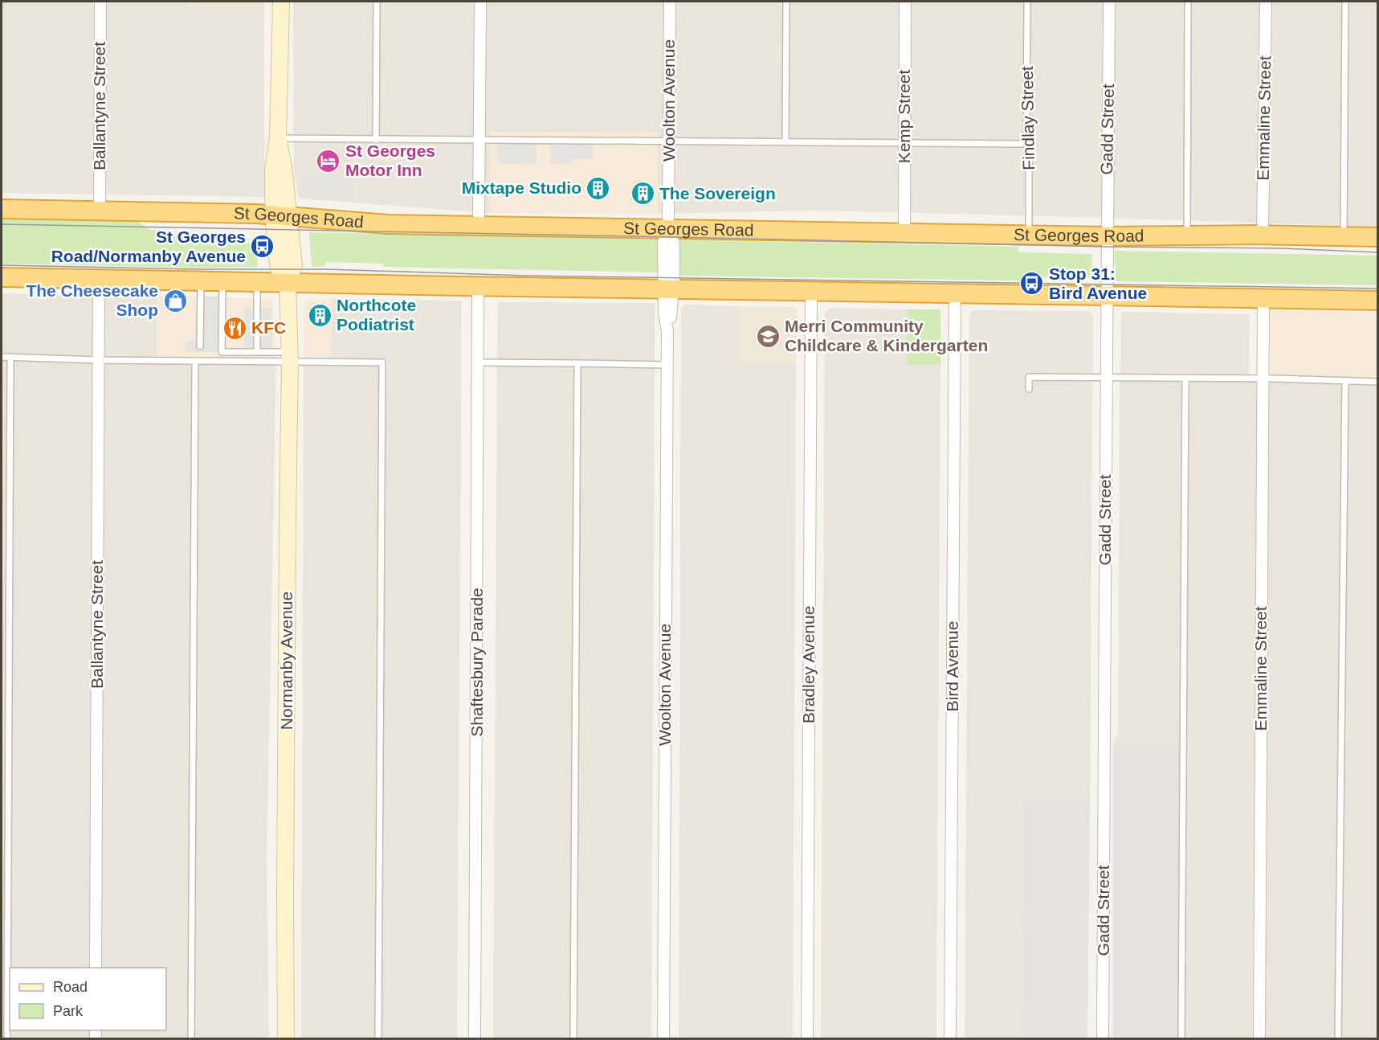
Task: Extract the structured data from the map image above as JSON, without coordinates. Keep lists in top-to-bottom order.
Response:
{
  "streets": {
    "highway": ["St Georges Road"],
    "main road": ["Normanby Avenue"],
    "street": [
      "Woolton Avenue",
      "Ballantyne Street",
      "Kemp Street",
      "Emmaline Street",
      "Gadd Street",
      "Shaftesbury Parade",
      "Bradley Avenue",
      "Bird Avenue"
    ],
    "lane": ["Findlay Street"]
  },
  "crossings": [
    ["Woolton Avenue", "St Georges Road"],
    ["Ballantyne Street", "St Georges Road"],
    ["Kemp Street", "St Georges Road"],
    ["Findlay Street", "St Georges Road"],
    ["Emmaline Street", "St Georges Road"],
    ["Gadd Street", "St Georges Road"],
    ["St Georges Road", "Normanby Avenue"]
  ],
  "places": {
    "hotel": ["St Georges Motor Inn"],
    "building": ["Mixtape Studio", "The Sovereign", "Northcote Podiatrist"],
    "bus stop": ["St Georges Road/Normanby Avenue", "Stop 31: Bird Avenue"],
    "shop": ["The Cheesecake Shop"],
    "restaurant": ["KFC"],
    "school or university": ["Merri Community Childcare & Kindergarten"]
  },
  "legend": ["Road", "Park"]
}
